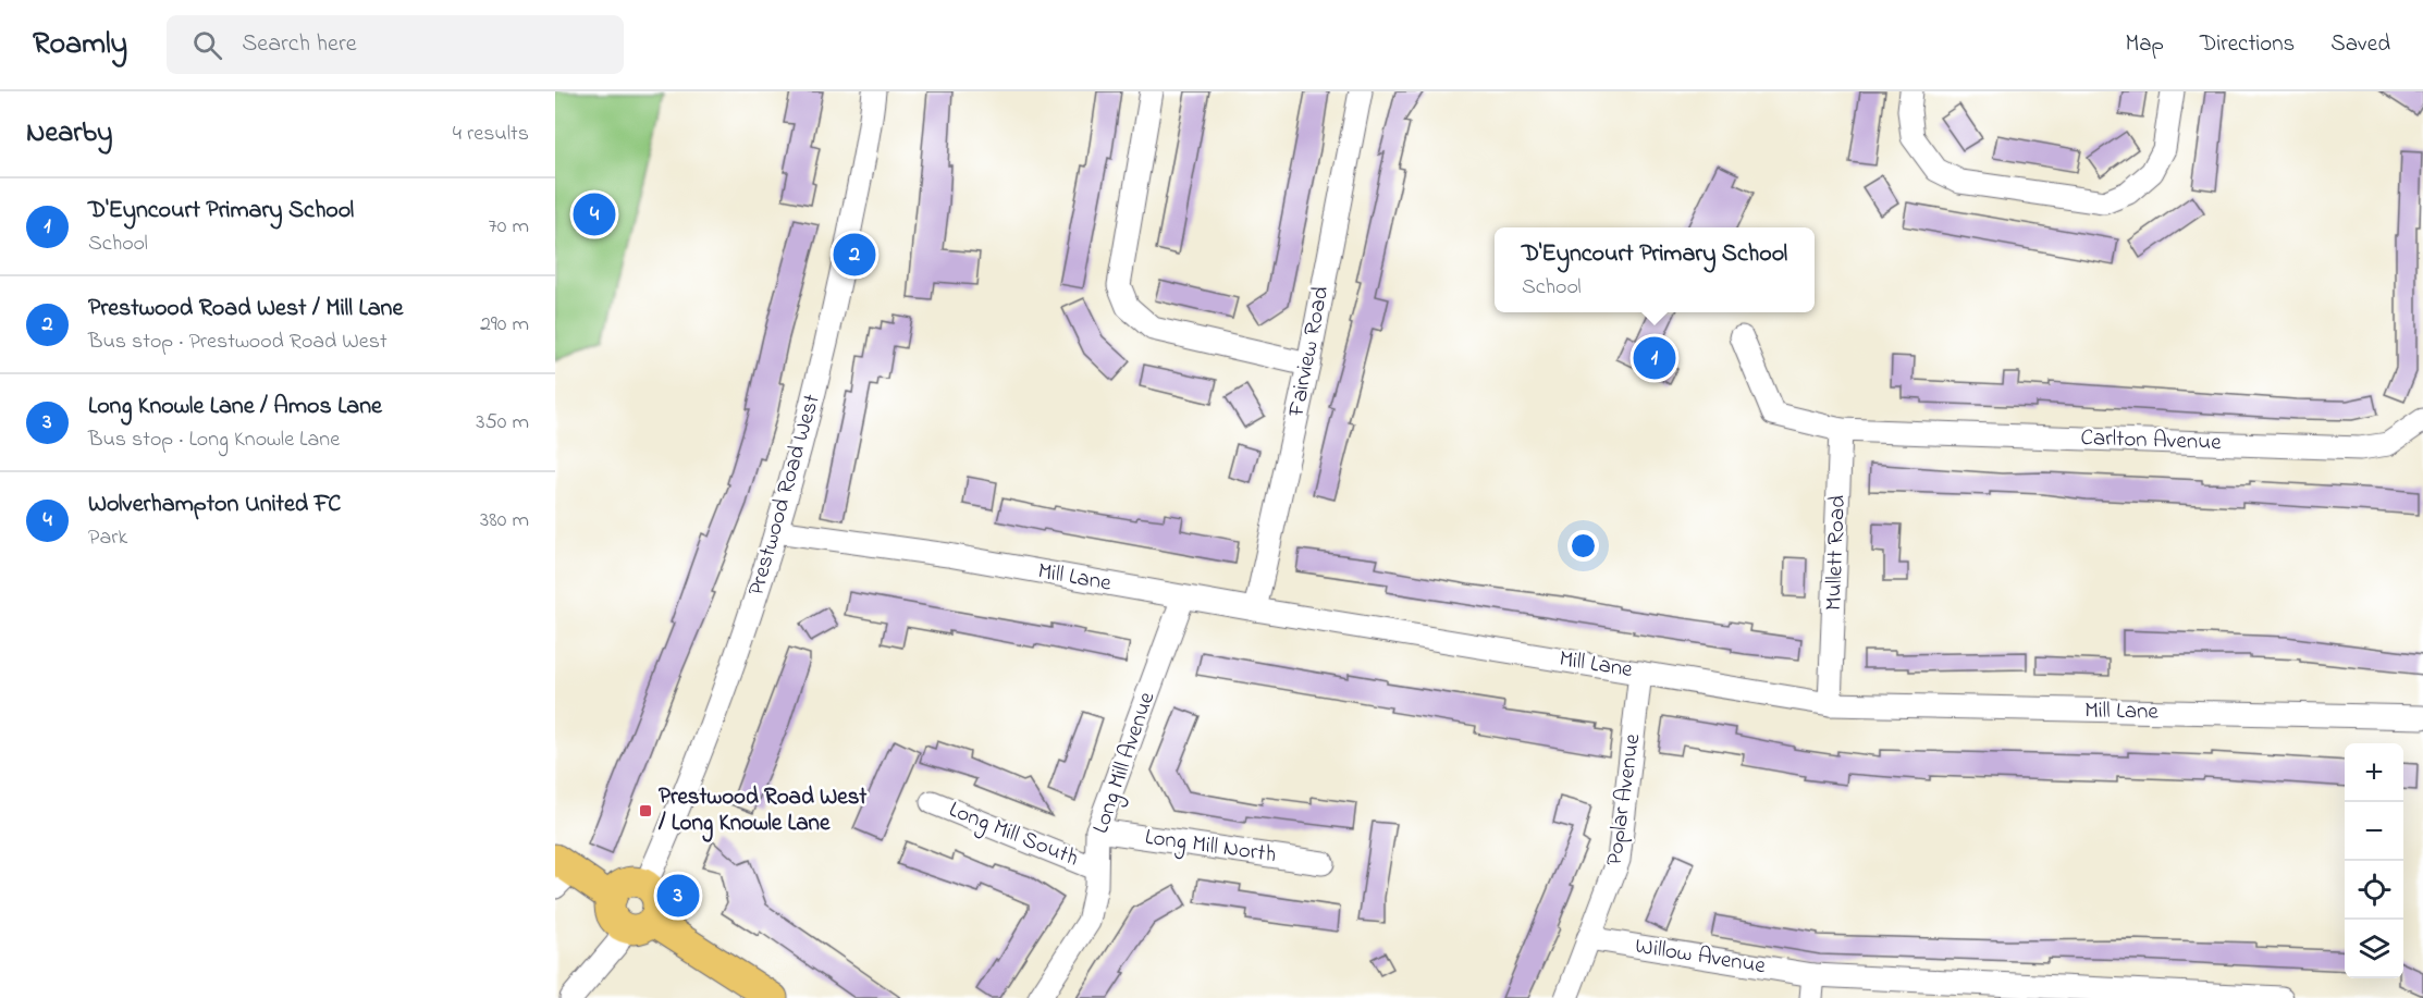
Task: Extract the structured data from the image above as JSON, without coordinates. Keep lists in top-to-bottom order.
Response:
{
  "streets": {
    "street": [
      "Fairview Road",
      "Carlton Avenue",
      "Prestwood Road West",
      "Mullett Road",
      "Mill Lane",
      "Long Mill Avenue",
      "Poplar Avenue",
      "Long Mill South",
      "Long Mill North",
      "Willow Avenue"
    ]
  },
  "crossings": [
    ["Fairview Road", "Mill Lane"],
    ["Carlton Avenue", "Mullett Road"],
    ["Prestwood Road West", "Mill Lane"],
    ["Mullett Road", "Mill Lane"],
    ["Mill Lane", "Long Mill Avenue"],
    ["Mill Lane", "Poplar Avenue"],
    ["Long Mill Avenue", "Long Mill South"],
    ["Long Mill Avenue", "Long Mill North"],
    ["Poplar Avenue", "Willow Avenue"]
  ],
  "places": {
    "transit": ["Prestwood Road West / Long Knowle Lane"]
  },
  "page": {
    "header": "Roamly",
    "search": "Search here",
    "nav": ["Map", "Directions", "Saved"],
    "heading": ["Nearby", "4 results"],
    "list": [
      {
        "mark": "1",
        "name": "D'Eyncourt Primary School",
        "note": "School",
        "value": "70 m"
      },
      {
        "mark": "2",
        "name": "Prestwood Road West / Mill Lane",
        "note": "Bus stop · Prestwood Road West",
        "value": "290 m"
      },
      {
        "mark": "3",
        "name": "Long Knowle Lane / Amos Lane",
        "note": "Bus stop · Long Knowle Lane",
        "value": "350 m"
      },
      {
        "mark": "4",
        "name": "Wolverhampton United FC",
        "note": "Park",
        "value": "380 m"
      }
    ],
    "pins": [
      "4",
      "2",
      "1",
      "3"
    ],
    "popup": ["D'Eyncourt Primary School", "School"],
    "map_buttons": ["+", "−"]
  }
}
